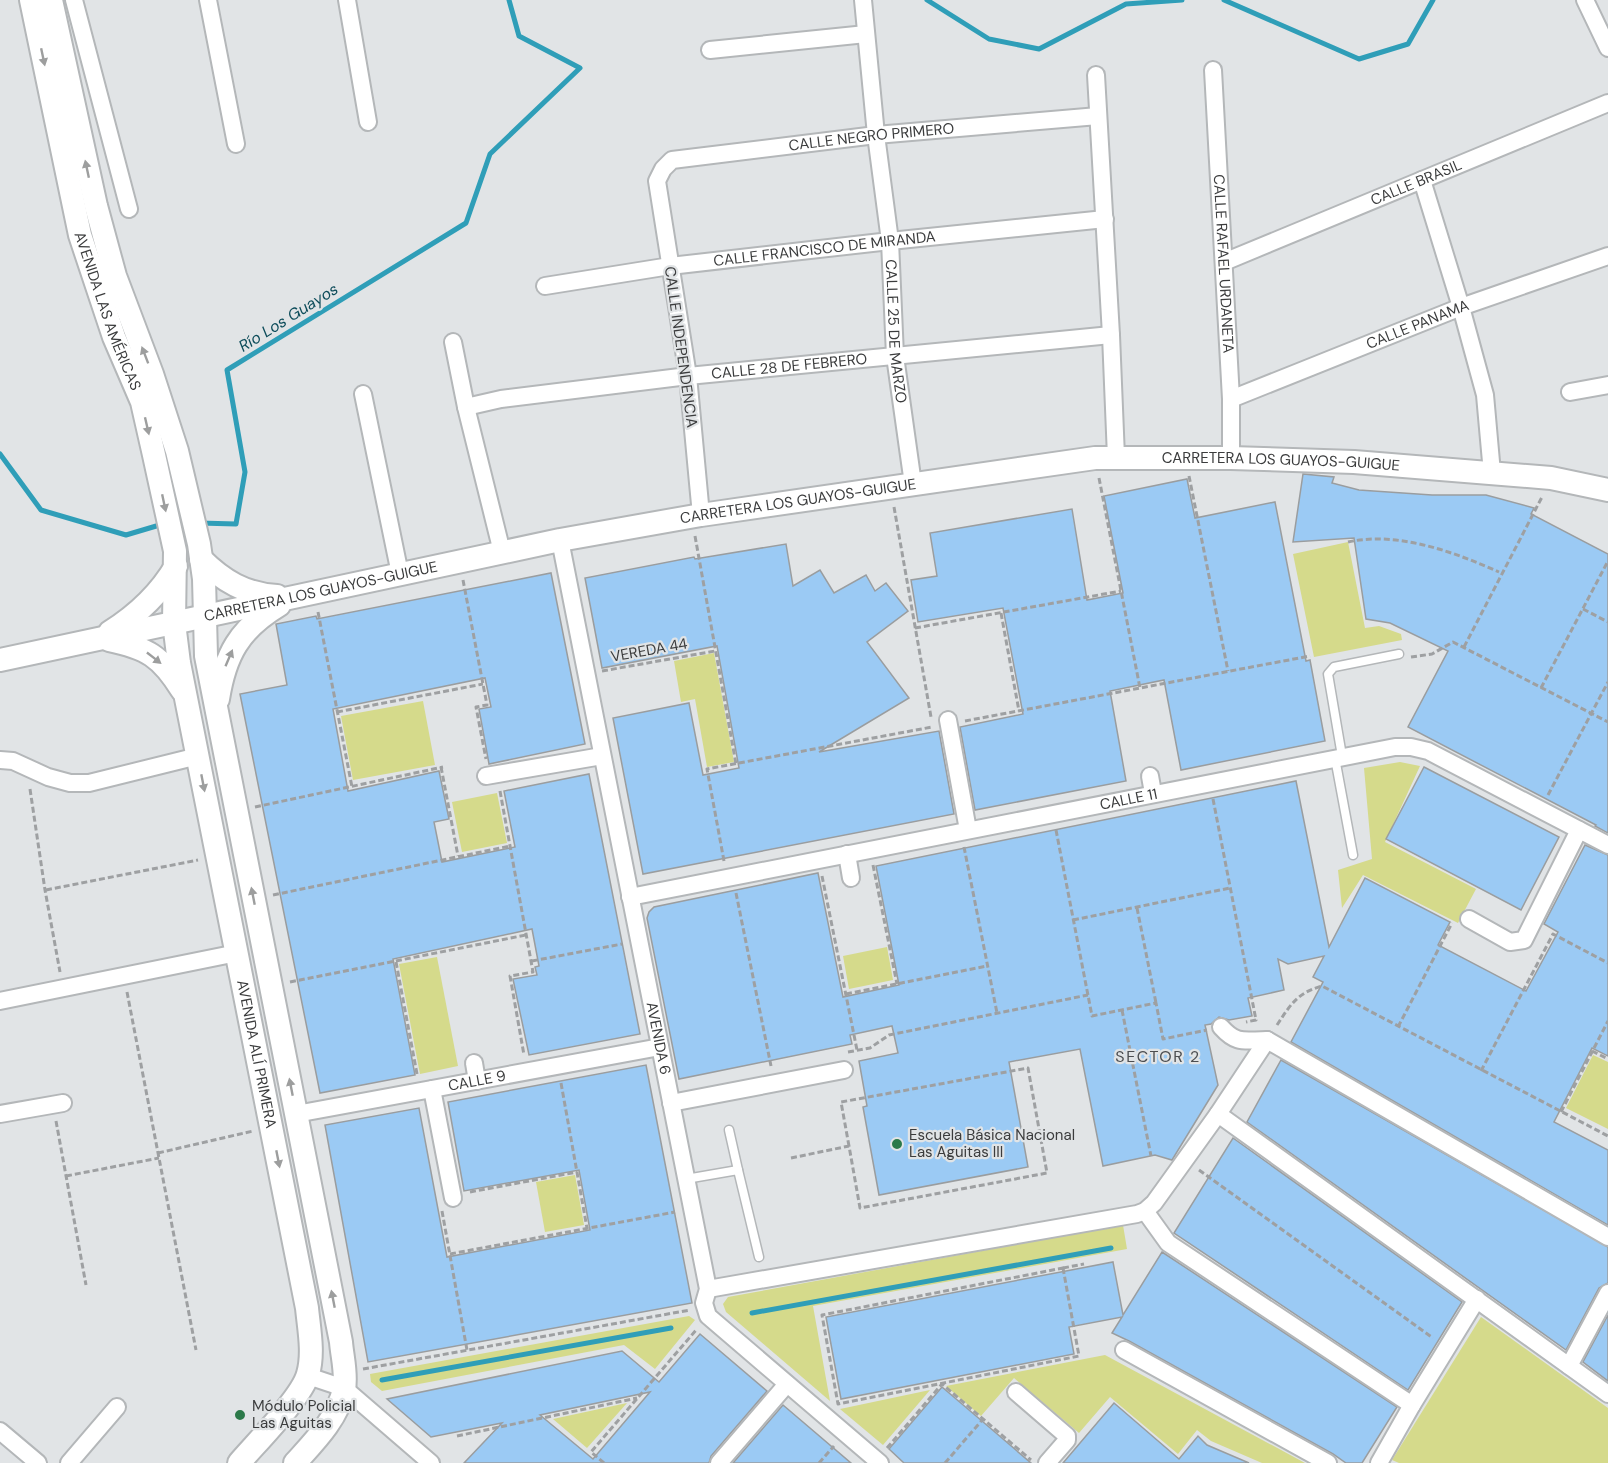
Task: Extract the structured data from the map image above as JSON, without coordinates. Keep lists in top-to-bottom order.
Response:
{
  "streets": {
    "main road": ["AVENIDA LAS AMÉRICAS", "CARRETERA LOS GUAYOS-GUIGUE", "AVENIDA ALÍ PRIMERA"],
    "street": [
      "CALLE NEGRO PRIMERO",
      "CALLE BRASIL",
      "CALLE FRANCISCO DE MIRANDA",
      "CALLE RAFAEL URDANETA",
      "CALLE PANAMA",
      "CALLE 25 DE MARZO",
      "CALLE INDEPENDENCIA",
      "CALLE 28 DE FEBRERO",
      "CALLE 11",
      "AVENIDA 6",
      "CALLE 9"
    ],
    "path": ["VEREDA 44"]
  },
  "crossings": [
    ["CALLE NEGRO PRIMERO", "CALLE 25 DE MARZO"],
    ["CALLE NEGRO PRIMERO", "CALLE INDEPENDENCIA"],
    ["CALLE BRASIL", "CALLE RAFAEL URDANETA"],
    ["CALLE FRANCISCO DE MIRANDA", "CALLE 25 DE MARZO"],
    ["CALLE FRANCISCO DE MIRANDA", "CALLE INDEPENDENCIA"],
    ["CALLE RAFAEL URDANETA", "CALLE PANAMA"],
    ["CALLE RAFAEL URDANETA", "CARRETERA LOS GUAYOS-GUIGUE"],
    ["AVENIDA LAS AMÉRICAS", "CARRETERA LOS GUAYOS-GUIGUE"],
    ["AVENIDA LAS AMÉRICAS", "AVENIDA ALÍ PRIMERA"],
    ["CALLE 25 DE MARZO", "CALLE 28 DE FEBRERO"],
    ["CALLE 25 DE MARZO", "CARRETERA LOS GUAYOS-GUIGUE"],
    ["CALLE INDEPENDENCIA", "CALLE 28 DE FEBRERO"],
    ["CALLE INDEPENDENCIA", "CARRETERA LOS GUAYOS-GUIGUE"],
    ["CARRETERA LOS GUAYOS-GUIGUE", "AVENIDA 6"],
    ["CARRETERA LOS GUAYOS-GUIGUE", "AVENIDA ALÍ PRIMERA"],
    ["VEREDA 44", "AVENIDA 6"],
    ["CALLE 11", "AVENIDA 6"],
    ["AVENIDA 6", "CALLE 9"],
    ["AVENIDA ALÍ PRIMERA", "CALLE 9"]
  ],
  "districts": ["SECTOR 2"],
  "water": ["Río Los Guayos"],
  "places": ["Escuela Básica Nacional Las Aguitas III", "Módulo Policial Las Aguitas"]
}
